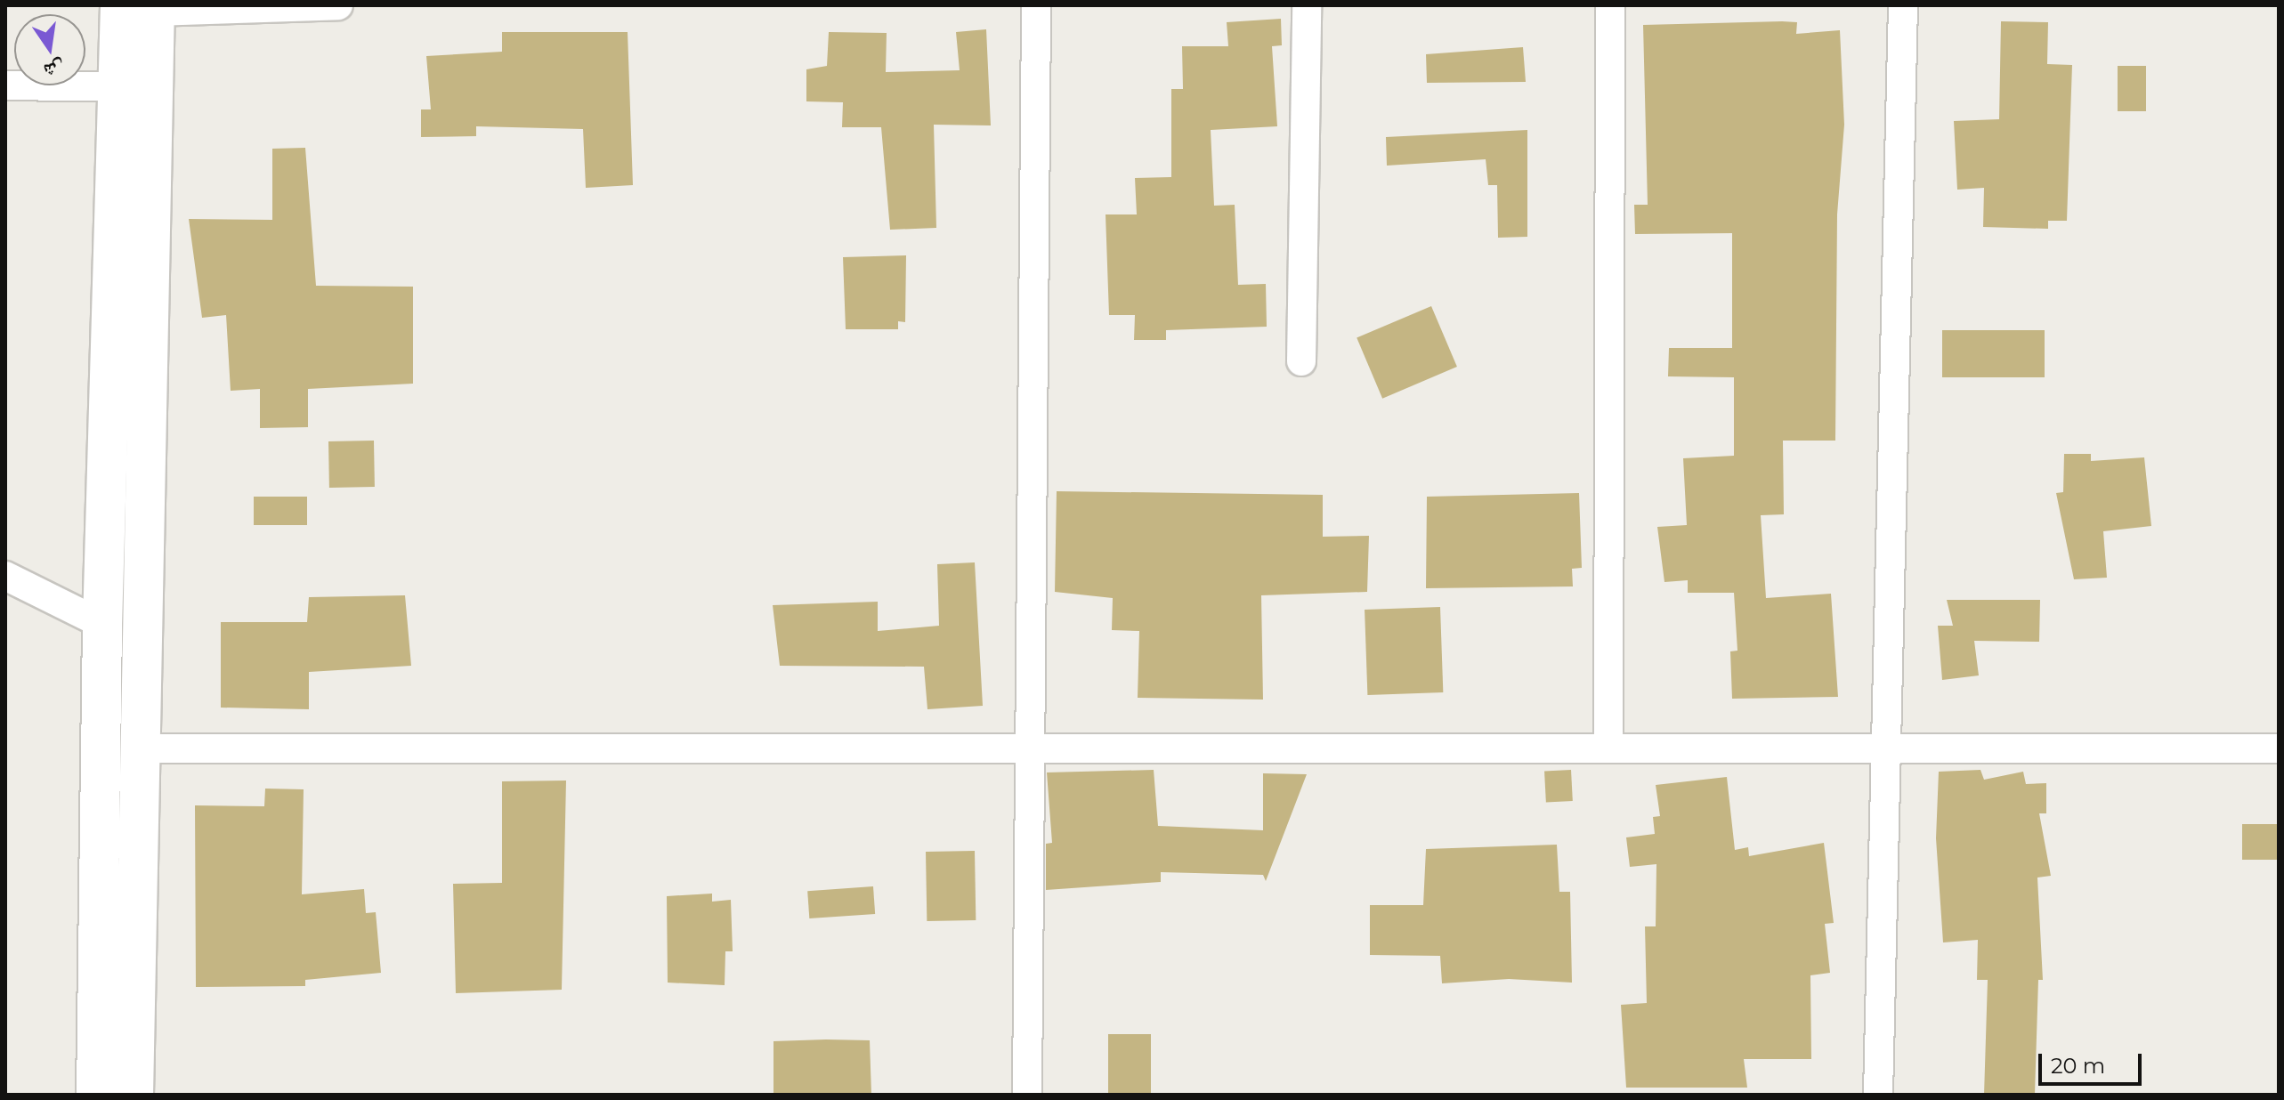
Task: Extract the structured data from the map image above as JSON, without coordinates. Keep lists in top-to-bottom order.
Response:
{
  "scale_bar": "20 m",
  "north": "bottom"
}
